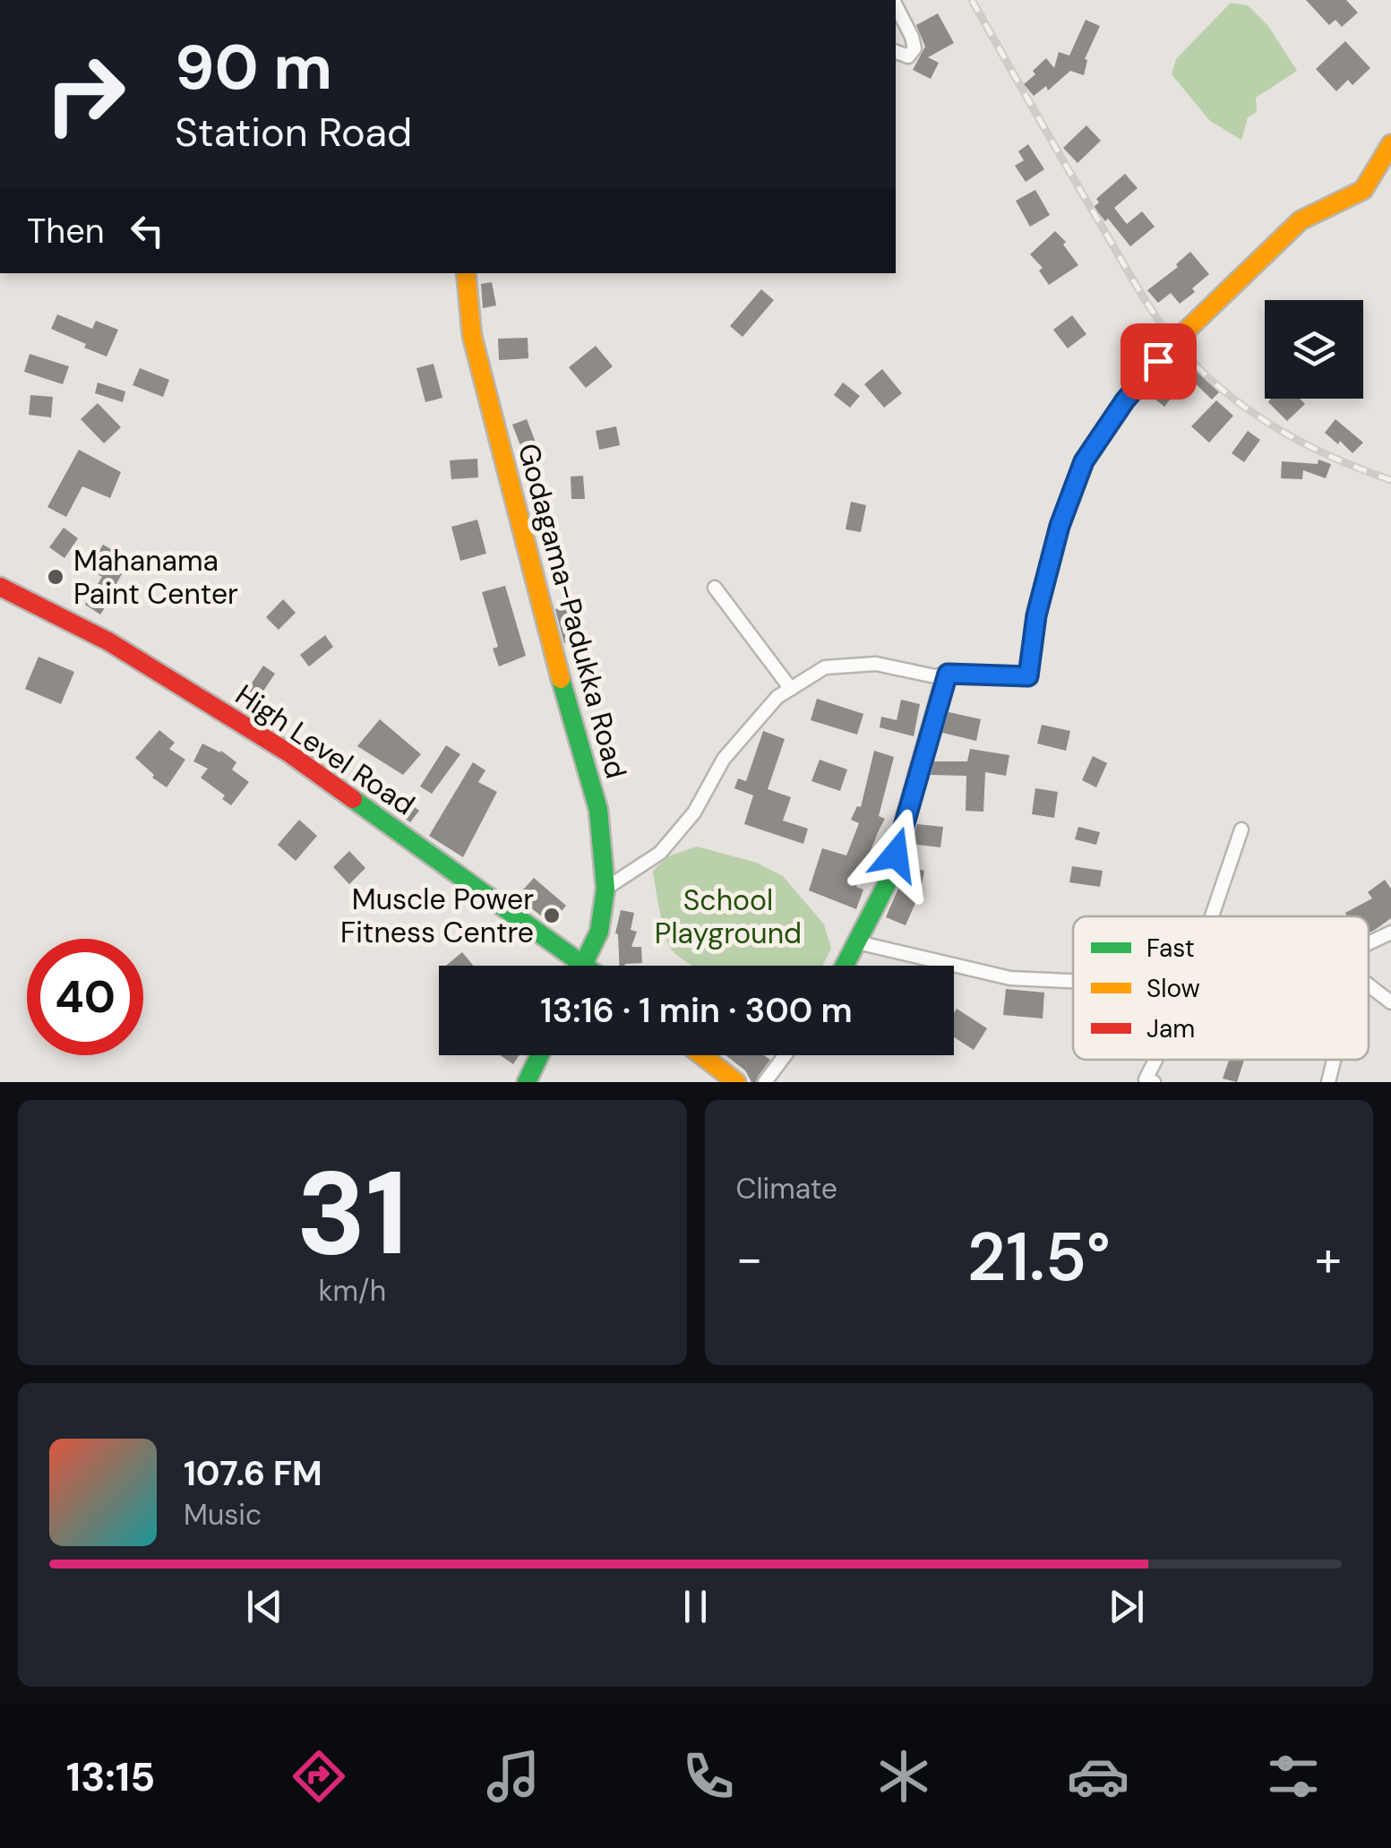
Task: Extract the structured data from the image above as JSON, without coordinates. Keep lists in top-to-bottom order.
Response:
{
  "streets": {
    "main road": ["Godagama-Padukka Road", "High Level Road"]
  },
  "parks": ["School Playground"],
  "places": ["Mahanama Paint Center", "Muscle Power Fitness Centre"],
  "legend": ["Fast", "Slow", "Jam"],
  "page": {
    "turn": ["90 m", "Station Road"],
    "then": "Then",
    "limit": "40",
    "trip": "13:16 · 1 min · 300 m",
    "tile": [
      ["31", "km/h"],
      "Climate"
    ],
    "heat": ["−", "21.5°", "+"],
    "song": ["107.6 FM", "Music"],
    "tabs": "13:15"
  }
}
